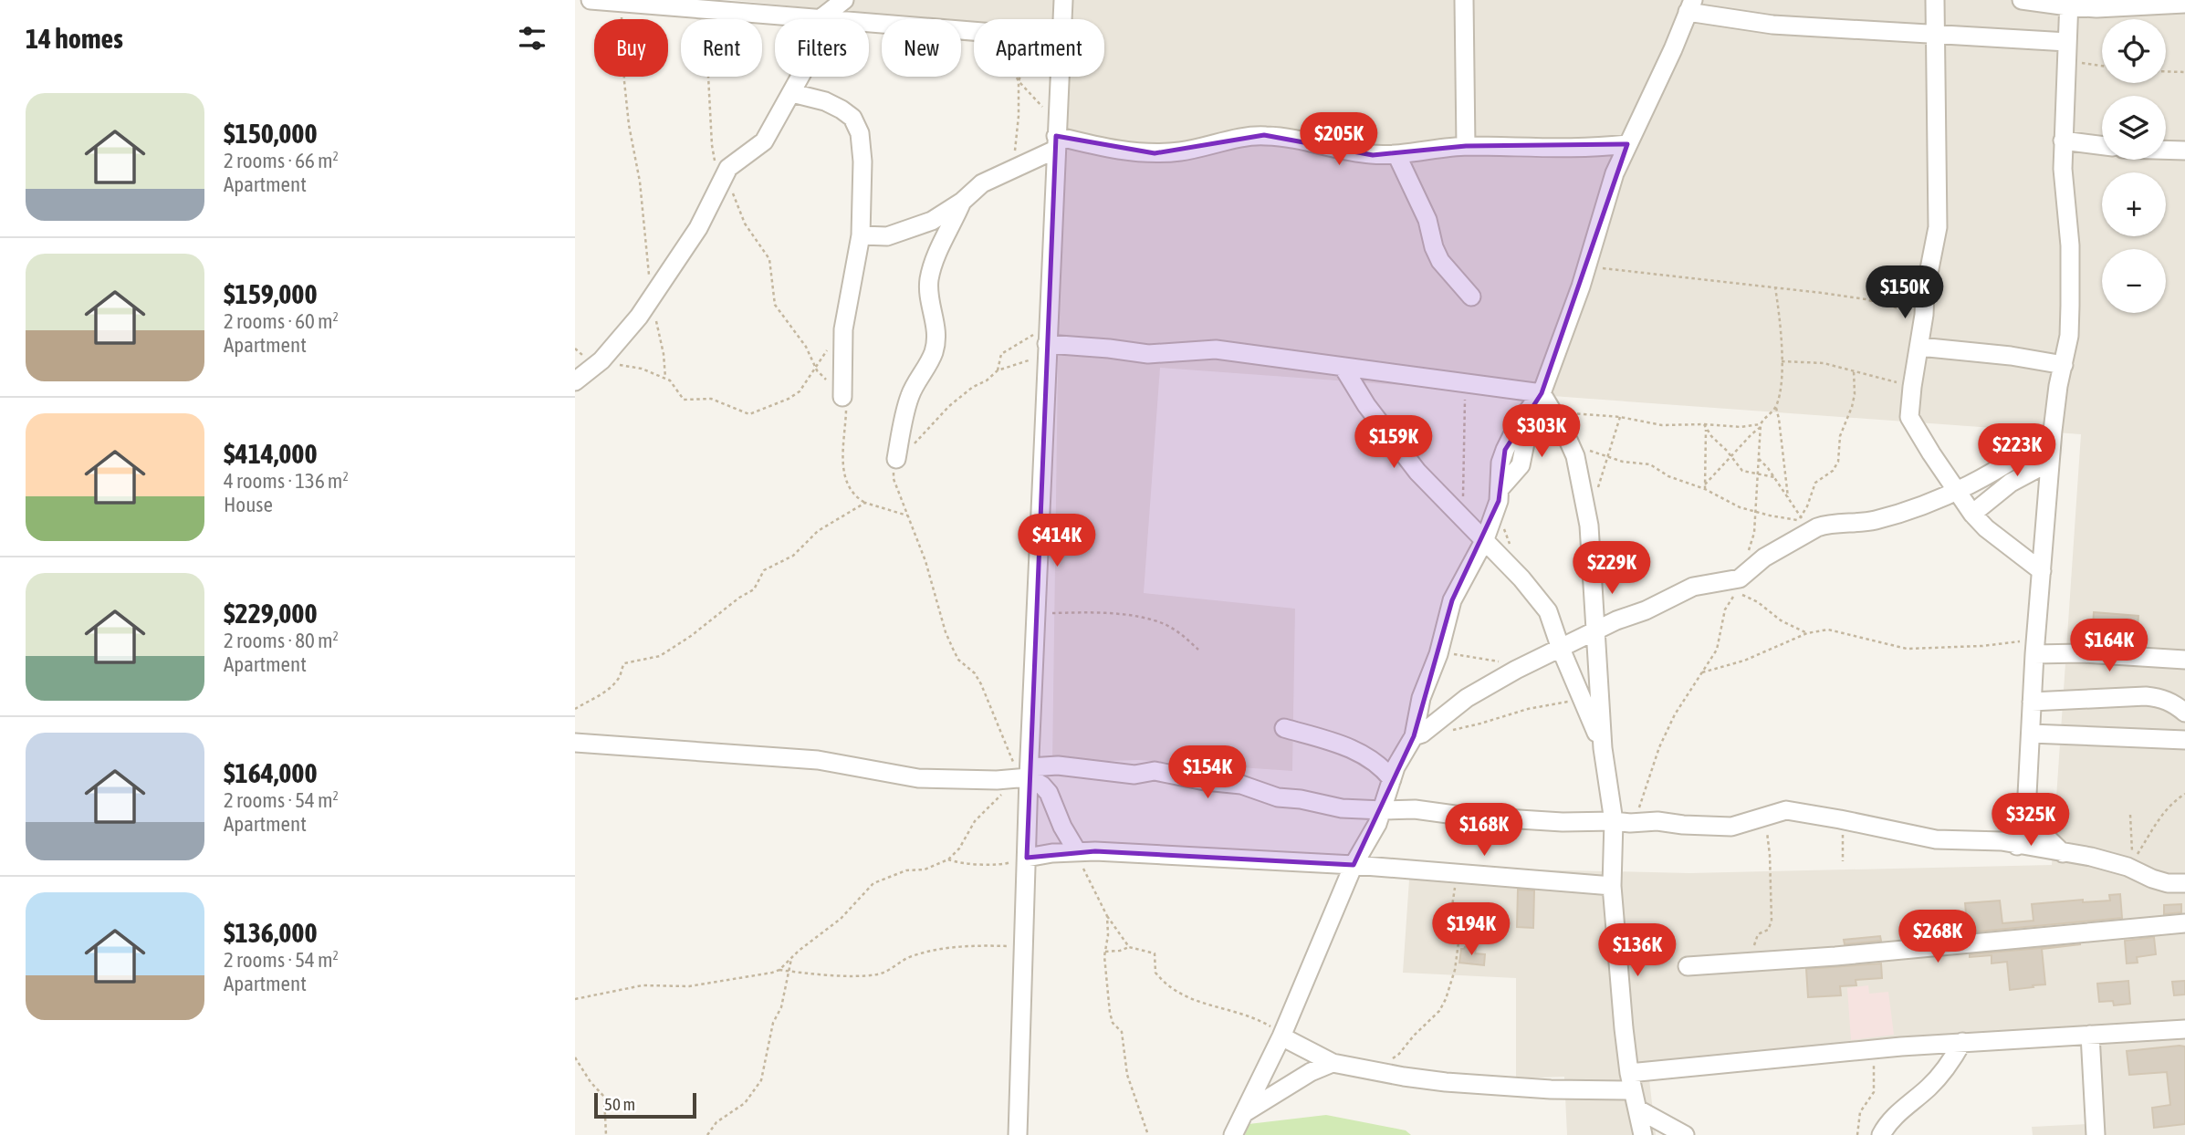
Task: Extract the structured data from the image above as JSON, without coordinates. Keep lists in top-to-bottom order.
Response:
{
  "scale_bar": "50 m",
  "page": {
    "heading": "14 homes",
    "map_buttons": ["+", "−"],
    "chip": [
      "Buy",
      "Rent",
      "Filters",
      "New",
      "Apartment"
    ],
    "list": [
      {
        "name": "$150,000",
        "note": "2 rooms · 66 m² · Apartment"
      },
      {
        "name": "$159,000",
        "note": "2 rooms · 60 m² · Apartment"
      },
      {
        "name": "$414,000",
        "note": "4 rooms · 136 m² · House"
      },
      {
        "name": "$229,000",
        "note": "2 rooms · 80 m² · Apartment"
      },
      {
        "name": "$164,000",
        "note": "2 rooms · 54 m² · Apartment"
      },
      {
        "name": "$136,000",
        "note": "2 rooms · 54 m² · Apartment"
      }
    ],
    "price": [
      "$205K",
      "$150K",
      "$303K",
      "$159K",
      "$223K",
      "$414K",
      "$229K",
      "$164K",
      "$154K",
      "$325K",
      "$168K",
      "$194K",
      "$268K",
      "$136K"
    ],
    "scale": "50 m"
  }
}
